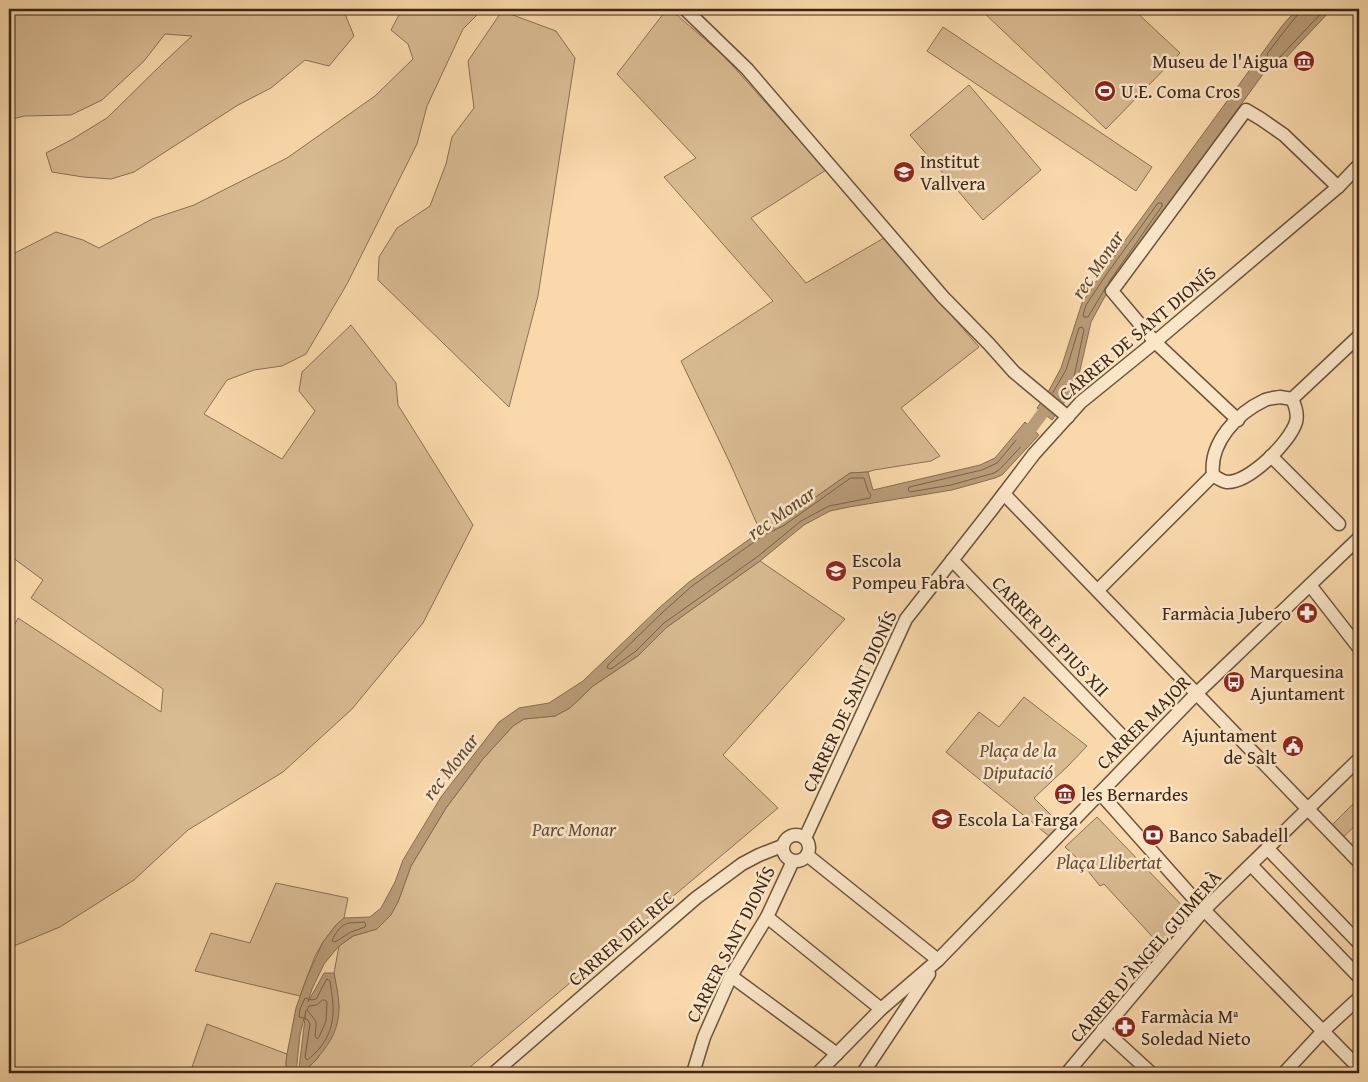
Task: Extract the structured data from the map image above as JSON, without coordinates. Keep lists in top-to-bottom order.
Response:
{
  "streets": {
    "street": [
      "CARRER DE SANT DIONÍS",
      "CARRER DE PIUS XII",
      "CARRER MAJOR",
      "CARRER DEL REC",
      "CARRER SANT DIONÍS",
      "CARRER D'ÀNGEL GUIMERÀ"
    ]
  },
  "crossings": [
    ["CARRER DE SANT DIONÍS", "CARRER DE PIUS XII"],
    ["CARRER DE SANT DIONÍS", "CARRER DEL REC"],
    ["CARRER DE SANT DIONÍS", "CARRER SANT DIONÍS"],
    ["CARRER DEL REC", "CARRER SANT DIONÍS"]
  ],
  "water": ["rec Monar"],
  "parks": ["Plaça de la Diputació", "Parc Monar", "Plaça Llibertat"],
  "places": {
    "museum": ["Museu de l'Aigua", "les Bernardes"],
    "sports": ["U.E. Coma Cros"],
    "school or university": ["Institut Vallvera", "Escola Pompeu Fabra", "Escola La Farga"],
    "pharmacy": ["Farmàcia Jubero", "Farmàcia Mª Soledad Nieto"],
    "bus stop": ["Marquesina Ajuntament"],
    "public building": ["Ajuntament de Salt"],
    "bank": ["Banco Sabadell"]
  }
}
